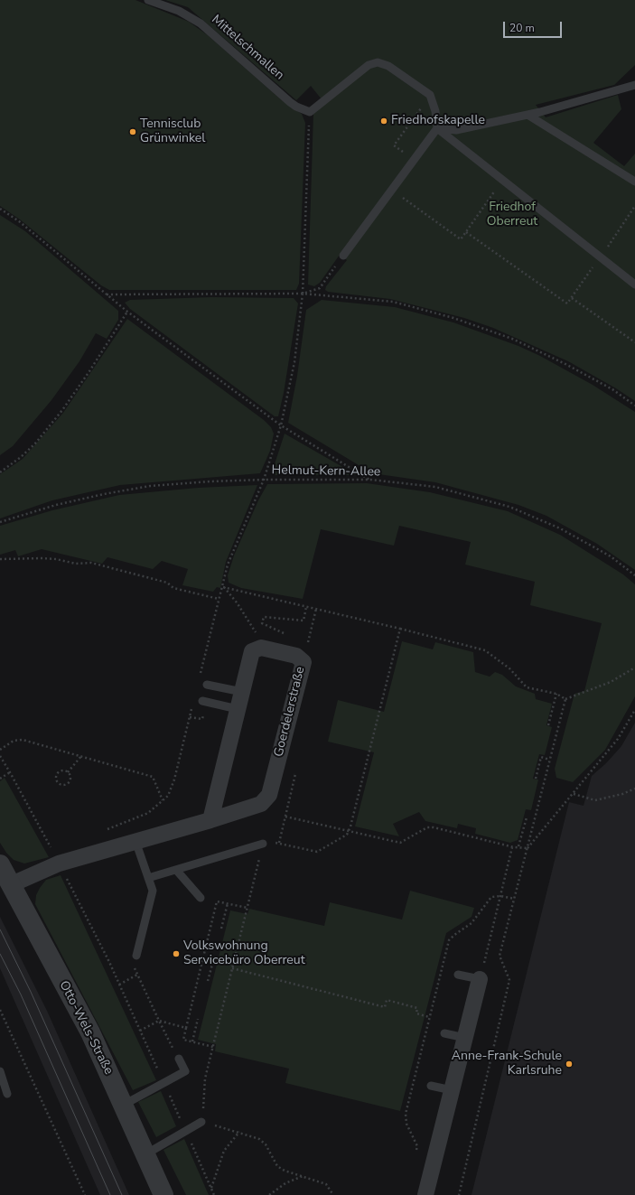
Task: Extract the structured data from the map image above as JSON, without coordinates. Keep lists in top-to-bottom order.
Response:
{
  "streets": {
    "street": ["Goerdelerstraße", "Otto-Wels-Straße"],
    "lane": ["Mittelschmallen"],
    "path": ["Helmut-Kern-Allee"]
  },
  "crossings": [
    ["Goerdelerstraße", "Otto-Wels-Straße"]
  ],
  "parks": ["Friedhof Oberreut"],
  "places": [
    "Friedhofskapelle",
    "Tennisclub Grünwinkel",
    "Volkswohnung Servicebüro Oberreut",
    "Anne-Frank-Schule Karlsruhe"
  ],
  "scale_bar": "20 m"
}
